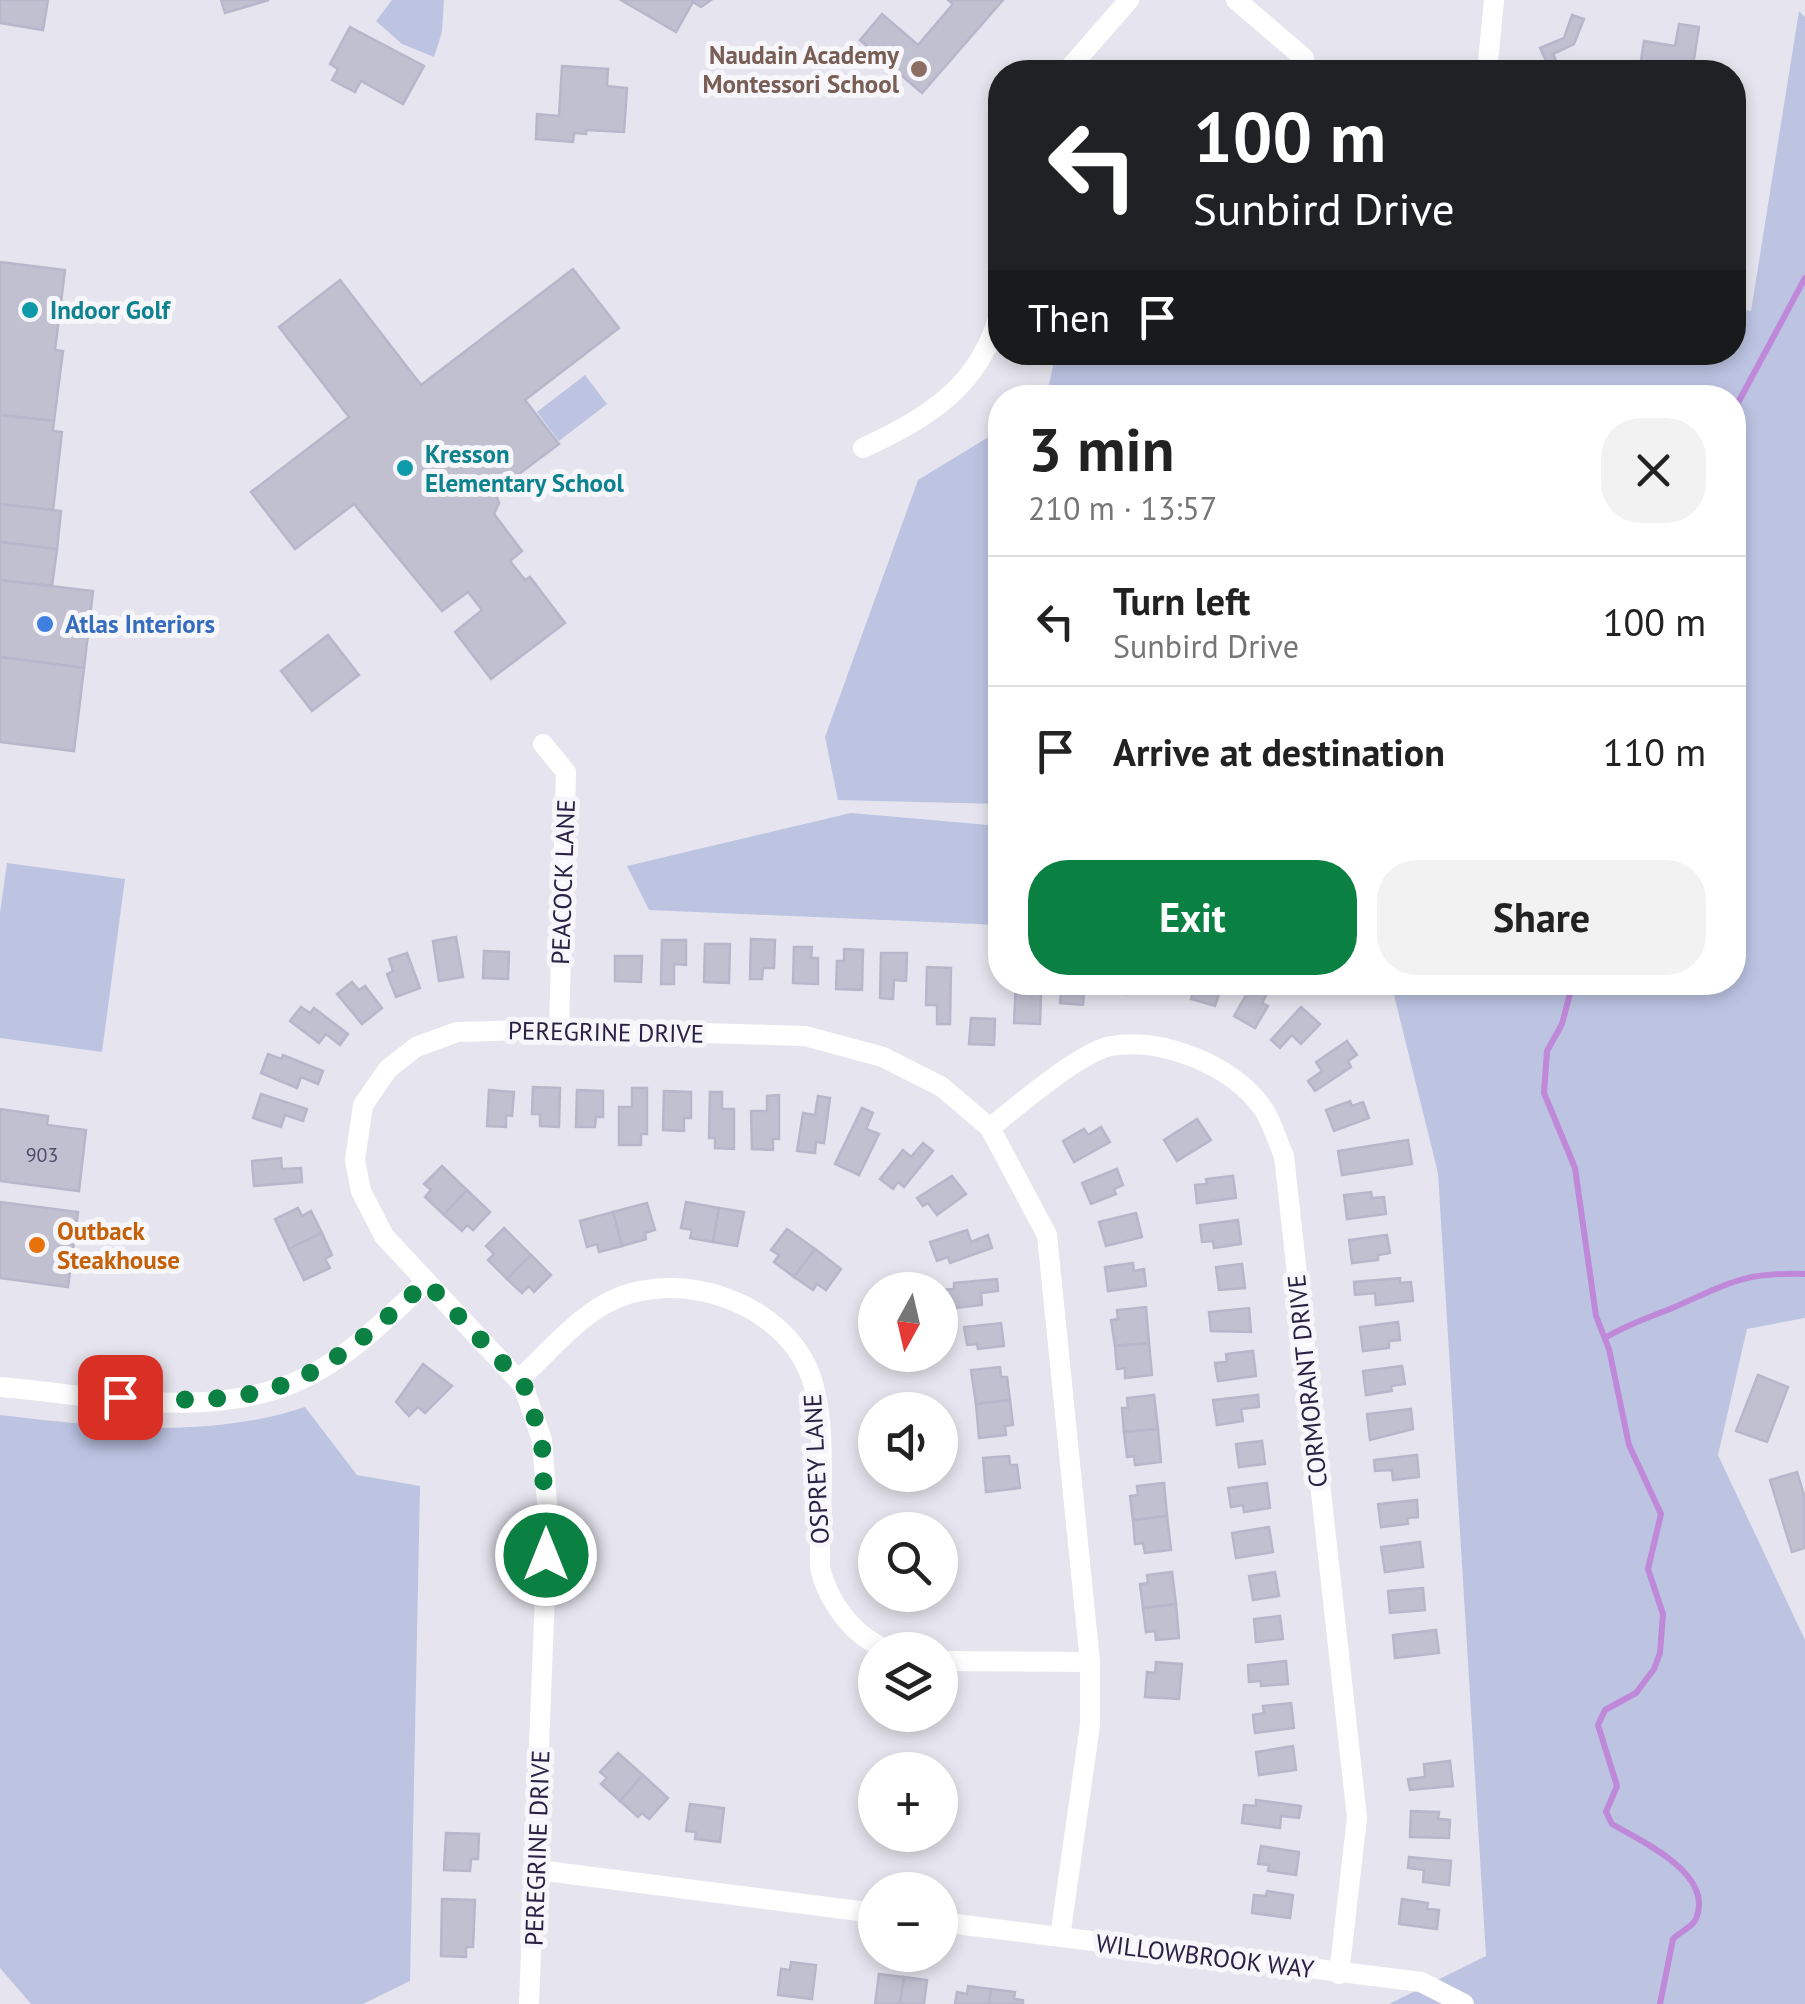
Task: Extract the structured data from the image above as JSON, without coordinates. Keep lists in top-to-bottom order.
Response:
{
  "streets": {
    "street": [
      "PEACOCK LANE",
      "PEREGRINE DRIVE",
      "CORMORANT DRIVE",
      "OSPREY LANE",
      "WILLOWBROOK WAY"
    ]
  },
  "crossings": [
    ["PEACOCK LANE", "PEREGRINE DRIVE"],
    ["PEREGRINE DRIVE", "CORMORANT DRIVE"],
    ["PEREGRINE DRIVE", "OSPREY LANE"],
    ["PEREGRINE DRIVE", "WILLOWBROOK WAY"],
    ["CORMORANT DRIVE", "WILLOWBROOK WAY"]
  ],
  "places": [
    "Naudain Academy Montessori School",
    "Indoor Golf",
    "Kresson Elementary School",
    "Atlas Interiors",
    "Outback Steakhouse"
  ],
  "house_numbers": ["903"],
  "north": "bottom",
  "page": {
    "turn": ["100 m", "Sunbird Drive"],
    "then": "Then",
    "heading": ["3 min", "210 m · 13:57"],
    "list": [
      {
        "name": "Turn left",
        "note": "Sunbird Drive",
        "value": "100 m"
      },
      {
        "name": "Arrive at destination",
        "value": "110 m"
      }
    ],
    "buttons": ["Exit", "Share"],
    "map_buttons": ["+", "−"]
  }
}
